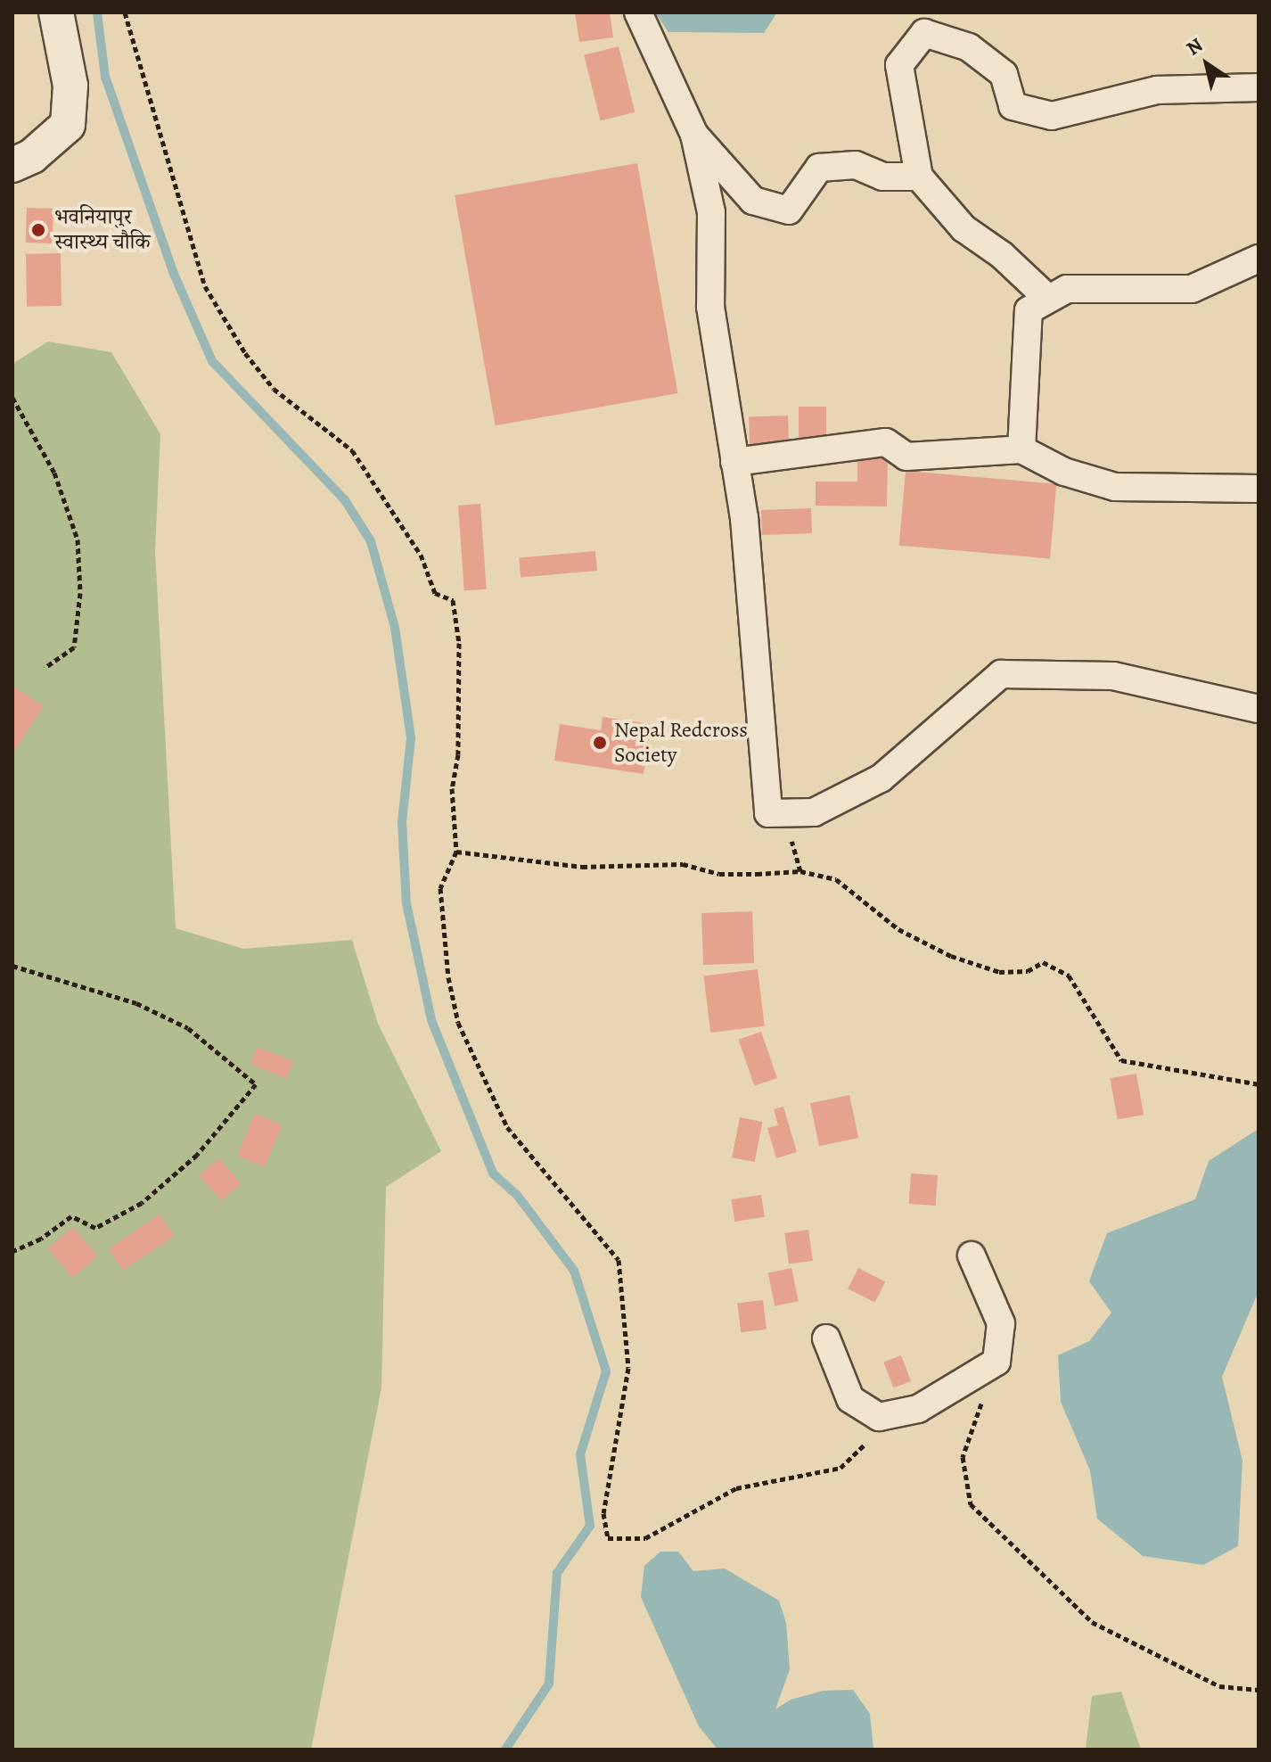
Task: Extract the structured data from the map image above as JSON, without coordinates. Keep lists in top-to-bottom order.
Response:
{
  "places": ["भवनियापुर स्वास्थ्य चाैकि", "Nepal Redcross Society"],
  "north": "top left"
}
